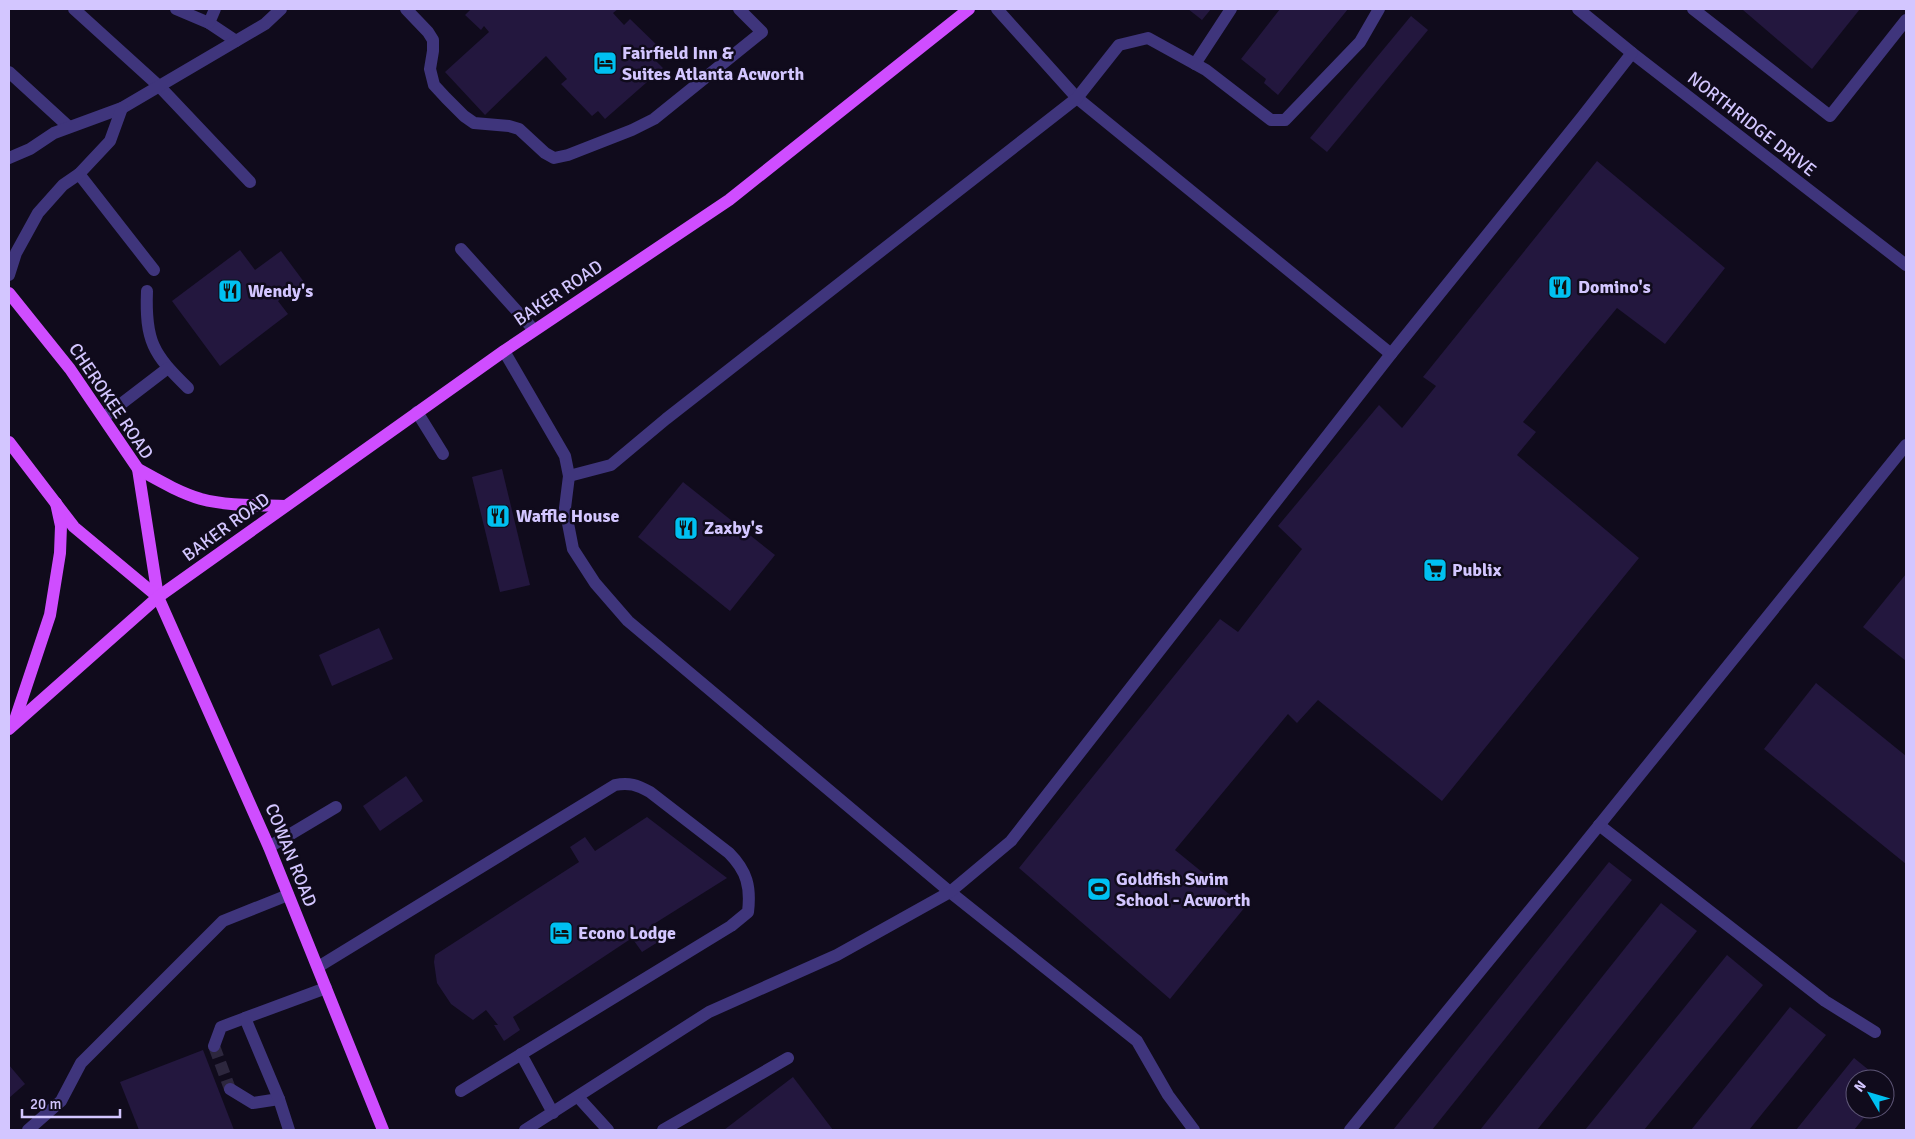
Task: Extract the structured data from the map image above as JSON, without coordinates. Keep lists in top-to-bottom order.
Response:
{
  "streets": {
    "main road": ["BAKER ROAD", "CHEROKEE ROAD", "COWAN ROAD"],
    "street": ["NORTHRIDGE DRIVE"]
  },
  "crossings": [
    ["BAKER ROAD", "CHEROKEE ROAD"],
    ["BAKER ROAD", "COWAN ROAD"],
    ["CHEROKEE ROAD", "COWAN ROAD"]
  ],
  "places": {
    "hotel": ["Fairfield Inn & Suites Atlanta Acworth", "Econo Lodge"],
    "restaurant": [
      "Domino's",
      "Wendy's",
      "Waffle House",
      "Zaxby's"
    ],
    "supermarket": ["Publix"],
    "sports": ["Goldfish Swim School - Acworth"]
  },
  "scale_bar": "20 m",
  "north": "top left"
}
